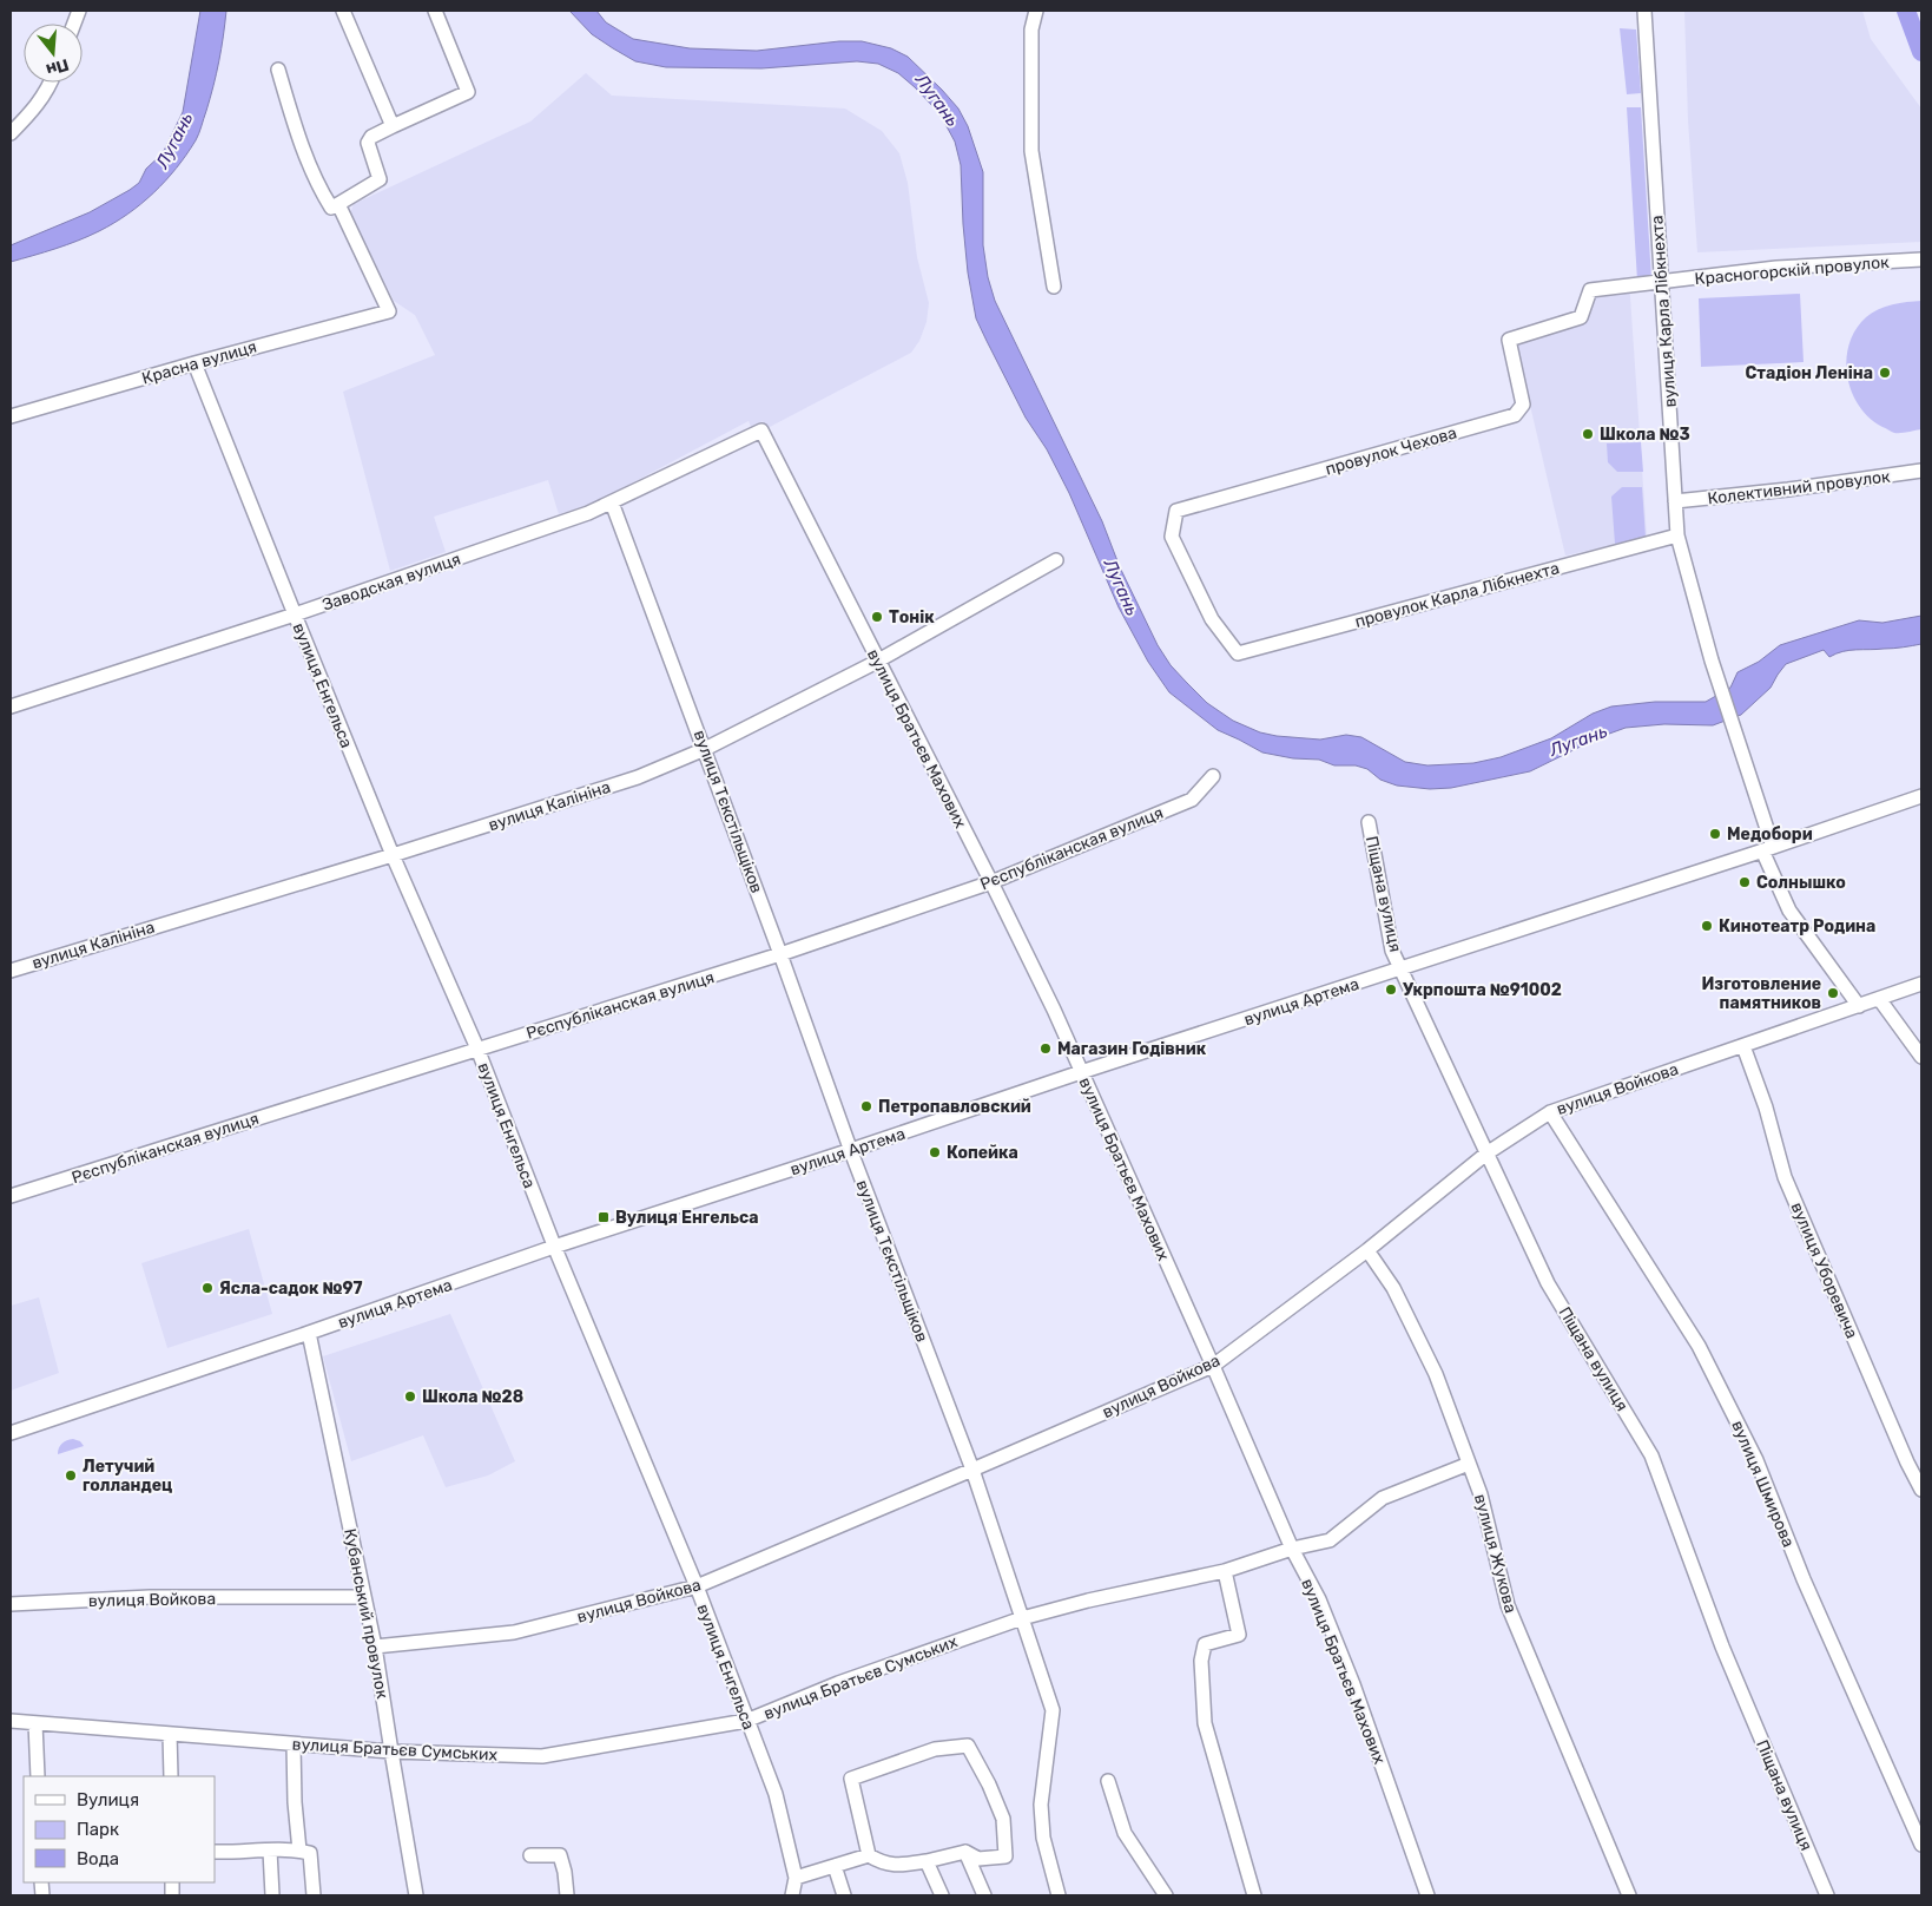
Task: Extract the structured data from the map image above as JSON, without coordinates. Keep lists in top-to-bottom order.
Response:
{
  "streets": {
    "street": [
      "Красногорскій провулок",
      "вулиця Карла Лібкнехта",
      "Красна вулиця",
      "провулок Чехова",
      "Колективний провулок",
      "Заводская вулиця",
      "провулок Карла Лібкнехта",
      "вулиця Енгельса",
      "вулиця Братьєв Махових",
      "вулиця Калініна",
      "вулиця Тєкстільщіков",
      "Рєспубліканская вулиця",
      "Піщана вулиця",
      "вулиця Артема",
      "вулиця Войкова",
      "вулиця Уборевича",
      "вулиця Шмирова",
      "вулиця Жукова",
      "Кубанський провулок",
      "вулиця Братьєв Сумських"
    ]
  },
  "crossings": [
    ["Красногорскій провулок", "вулиця Карла Лібкнехта"],
    ["Красногорскій провулок", "провулок Чехова"],
    ["вулиця Карла Лібкнехта", "провулок Чехова"],
    ["вулиця Карла Лібкнехта", "Колективний провулок"],
    ["вулиця Карла Лібкнехта", "провулок Карла Лібкнехта"],
    ["вулиця Карла Лібкнехта", "вулиця Артема"],
    ["вулиця Карла Лібкнехта", "вулиця Войкова"],
    ["Красна вулиця", "вулиця Енгельса"],
    ["провулок Чехова", "провулок Карла Лібкнехта"],
    ["Заводская вулиця", "вулиця Енгельса"],
    ["Заводская вулиця", "вулиця Братьєв Махових"],
    ["Заводская вулиця", "вулиця Тєкстільщіков"],
    ["вулиця Енгельса", "вулиця Калініна"],
    ["вулиця Енгельса", "Рєспубліканская вулиця"],
    ["вулиця Енгельса", "вулиця Артема"],
    ["вулиця Енгельса", "вулиця Войкова"],
    ["вулиця Енгельса", "вулиця Братьєв Сумських"],
    ["вулиця Братьєв Махових", "вулиця Калініна"],
    ["вулиця Братьєв Махових", "Рєспубліканская вулиця"],
    ["вулиця Братьєв Махових", "вулиця Артема"],
    ["вулиця Братьєв Махових", "вулиця Войкова"],
    ["вулиця Братьєв Махових", "вулиця Братьєв Сумських"],
    ["вулиця Калініна", "вулиця Тєкстільщіков"],
    ["вулиця Тєкстільщіков", "Рєспубліканская вулиця"],
    ["вулиця Тєкстільщіков", "вулиця Артема"],
    ["вулиця Тєкстільщіков", "вулиця Войкова"],
    ["вулиця Тєкстільщіков", "вулиця Братьєв Сумських"],
    ["Піщана вулиця", "вулиця Артема"],
    ["Піщана вулиця", "вулиця Войкова"],
    ["вулиця Артема", "Кубанський провулок"],
    ["вулиця Войкова", "вулиця Уборевича"],
    ["вулиця Войкова", "вулиця Шмирова"],
    ["вулиця Войкова", "вулиця Жукова"],
    ["вулиця Войкова", "Кубанський провулок"],
    ["вулиця Жукова", "вулиця Братьєв Сумських"],
    ["Кубанський провулок", "вулиця Братьєв Сумських"]
  ],
  "water": ["Лугань"],
  "places": {
    "other": [
      "Стадіон Леніна",
      "Школа №3",
      "Тонік",
      "Медобори",
      "Солнышко",
      "Кинотеатр Родина",
      "Укрпошта №91002",
      "Изготовление памятников",
      "Магазин Годівник",
      "Петропавловский",
      "Копейка",
      "Ясла-садок №97",
      "Школа №28",
      "Летучий голландец"
    ],
    "transit": ["Вулиця Енгельса"]
  },
  "legend": ["Вулиця", "Парк", "Вода"],
  "north": "bottom"
}
